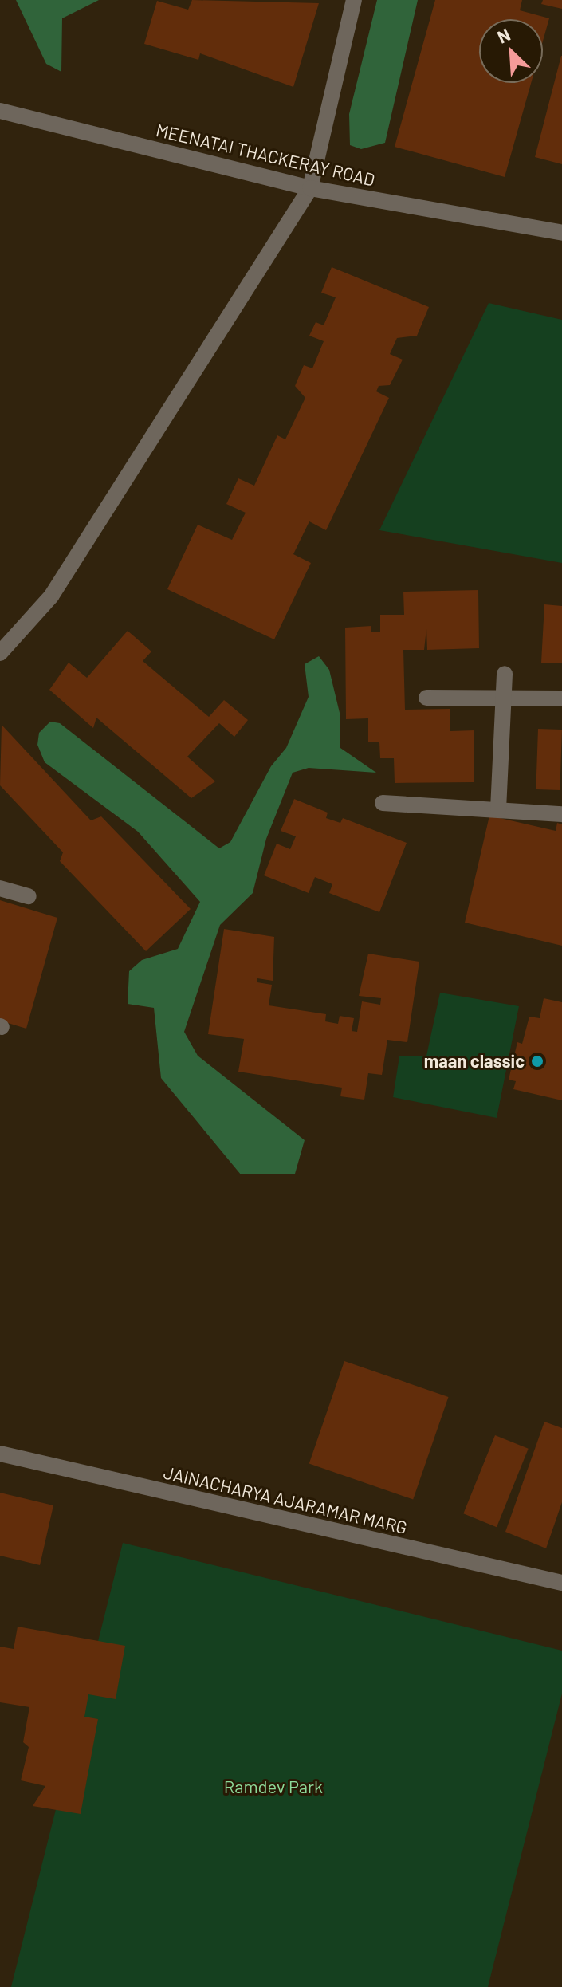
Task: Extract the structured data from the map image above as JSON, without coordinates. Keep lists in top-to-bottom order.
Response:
{
  "streets": {
    "street": ["MEENATAI THACKERAY ROAD", "JAINACHARYA AJARAMAR MARG"]
  },
  "parks": ["Ramdev Park"],
  "places": ["maan classic"],
  "north": "top left"
}
